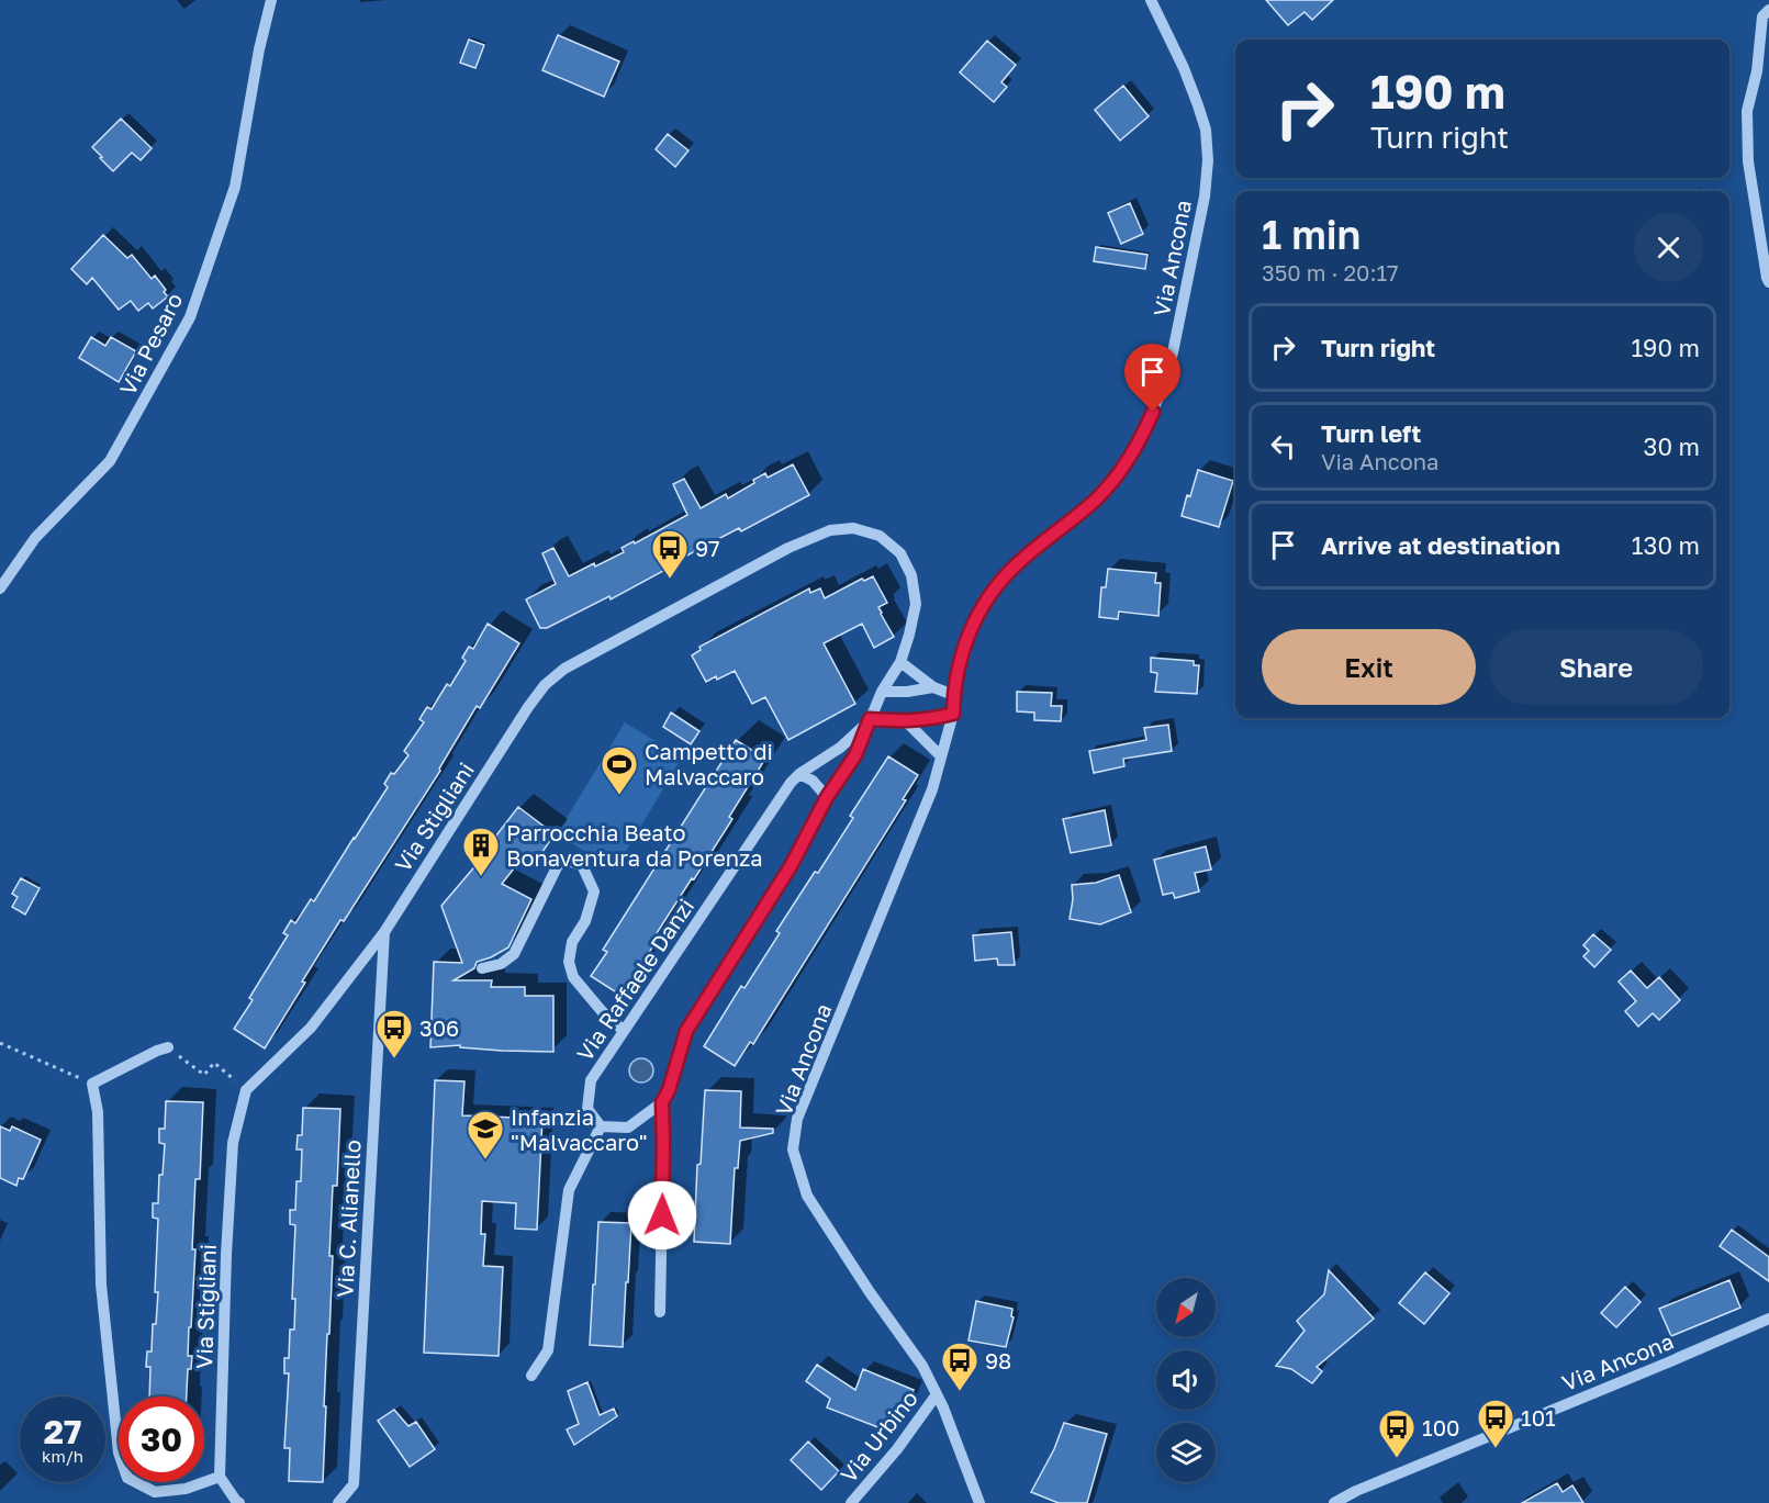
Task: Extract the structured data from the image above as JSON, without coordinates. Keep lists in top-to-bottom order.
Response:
{
  "streets": {
    "street": [
      "Via Ancona",
      "Via Pesaro",
      "Via Stigliani",
      "Via Raffaele Danzi",
      "Via C. Alianello",
      "Via Urbino"
    ]
  },
  "crossings": [
    ["Via Ancona", "Via Urbino"],
    ["Via Stigliani", "Via Raffaele Danzi"],
    ["Via Stigliani", "Via C. Alianello"]
  ],
  "places": {
    "bus stop": [
      "97",
      "306",
      "98",
      "101",
      "100"
    ],
    "sports": ["Campetto di Malvaccaro"],
    "building": ["Parrocchia Beato Bonaventura da Porenza"],
    "school or university": ["Infanzia \"Malvaccaro\""]
  },
  "north": "bottom left",
  "page": {
    "turn": ["190 m", "Turn right"],
    "heading": ["1 min", "350 m · 20:17"],
    "list": [
      {
        "name": "Turn right",
        "value": "190 m"
      },
      {
        "name": "Turn left",
        "note": "Via Ancona",
        "value": "30 m"
      },
      {
        "name": "Arrive at destination",
        "value": "130 m"
      }
    ],
    "buttons": ["Exit", "Share"],
    "speed": "27 km/h",
    "limit": "30"
  }
}
